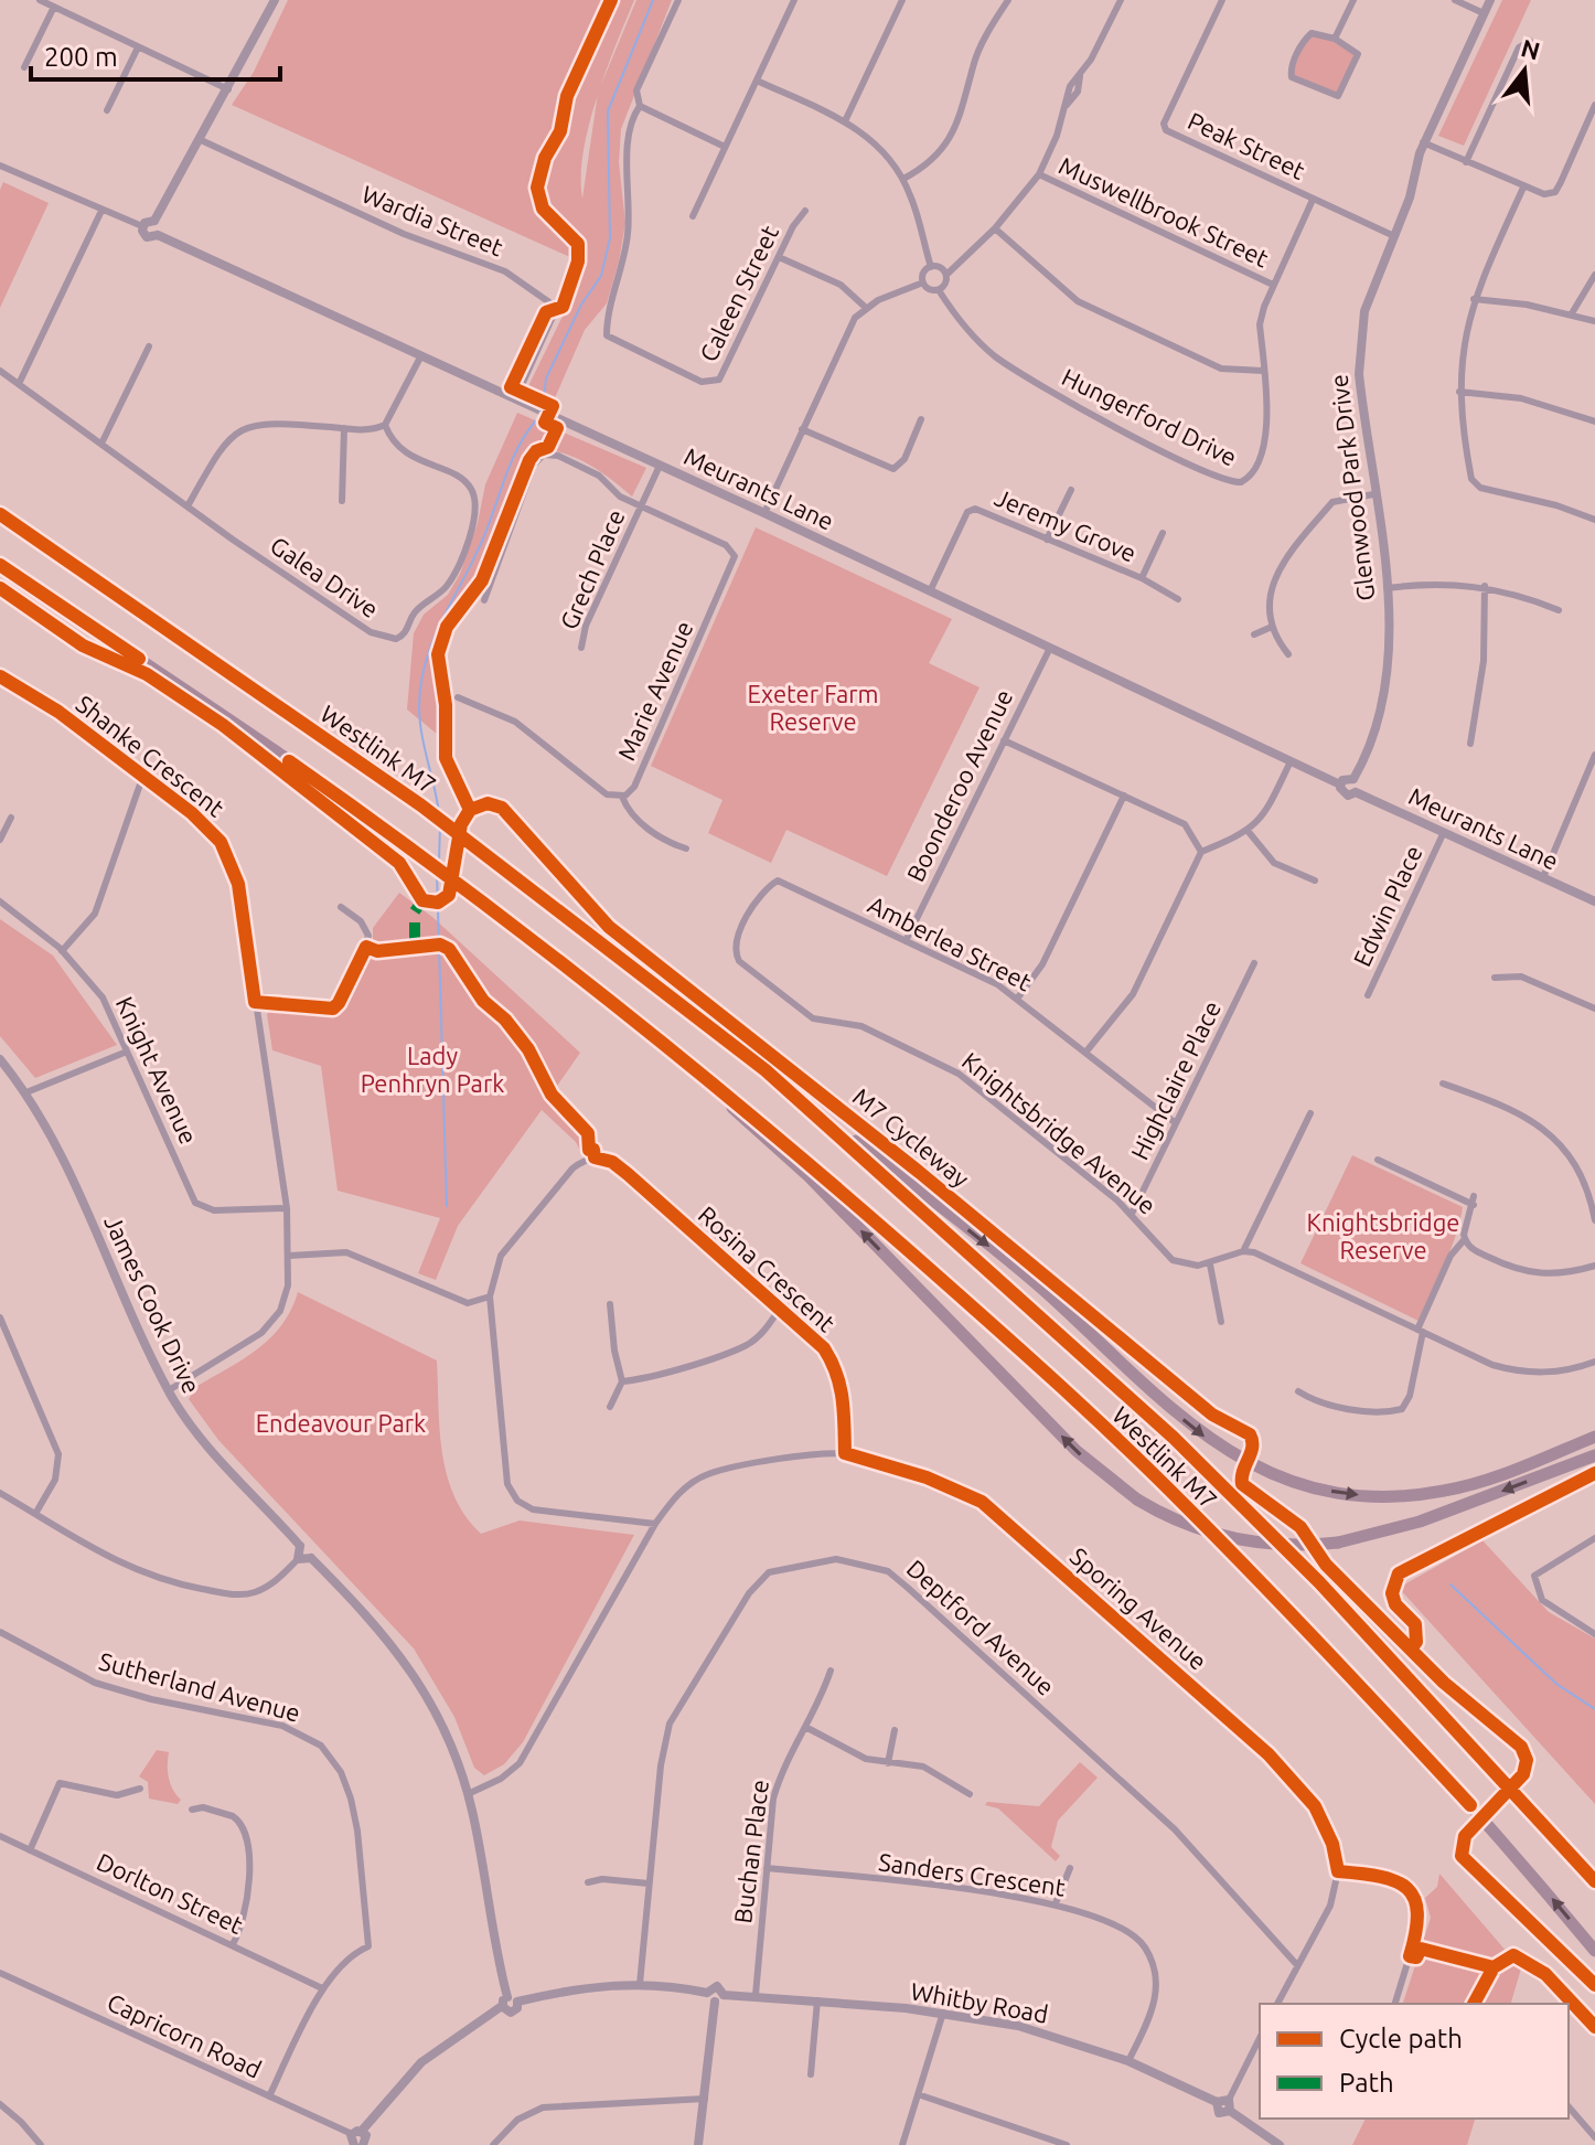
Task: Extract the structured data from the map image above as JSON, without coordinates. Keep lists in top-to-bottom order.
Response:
{
  "streets": {
    "highway": ["Westlink M7"],
    "street": [
      "Peak Street",
      "Muswellbrook Street",
      "Wardia Street",
      "Caleen Street",
      "Hungerford Drive",
      "Glenwood Park Drive",
      "Meurants Lane",
      "Jeremy Grove",
      "Grech Place",
      "Galea Drive",
      "Marie Avenue",
      "Shanke Crescent",
      "Boonderoo Avenue",
      "Edwin Place",
      "Amberlea Street",
      "Knight Avenue",
      "Highclaire Place",
      "Knightsbridge Avenue",
      "Rosina Crescent",
      "James Cook Drive",
      "Sporing Avenue",
      "Deptford Avenue",
      "Sutherland Avenue",
      "Buchan Place",
      "Sanders Crescent",
      "Dorlton Street",
      "Whitby Road",
      "Capricorn Road"
    ],
    "cycle path": ["M7 Cycleway"]
  },
  "crossings": [
    ["Peak Street", "Hungerford Drive"],
    ["Peak Street", "Glenwood Park Drive"],
    ["Muswellbrook Street", "Hungerford Drive"],
    ["Wardia Street", "Meurants Lane"],
    ["Meurants Lane", "Jeremy Grove"],
    ["Meurants Lane", "Boonderoo Avenue"],
    ["Meurants Lane", "Edwin Place"],
    ["Grech Place", "Marie Avenue"],
    ["Shanke Crescent", "Knight Avenue"],
    ["Shanke Crescent", "James Cook Drive"],
    ["Boonderoo Avenue", "Amberlea Street"],
    ["Amberlea Street", "Highclaire Place"],
    ["Amberlea Street", "Knightsbridge Avenue"],
    ["Highclaire Place", "Knightsbridge Avenue"],
    ["Rosina Crescent", "Sporing Avenue"],
    ["Deptford Avenue", "Whitby Road"],
    ["Sutherland Avenue", "Dorlton Street"],
    ["Sutherland Avenue", "Capricorn Road"],
    ["Buchan Place", "Sanders Crescent"],
    ["Buchan Place", "Whitby Road"],
    ["Sanders Crescent", "Whitby Road"]
  ],
  "parks": [
    "Exeter Farm Reserve",
    "Lady Penhryn Park",
    "Knightsbridge Reserve",
    "Endeavour Park"
  ],
  "legend": ["Cycle path", "Path"],
  "scale_bar": "200 m",
  "north": "top"
}
